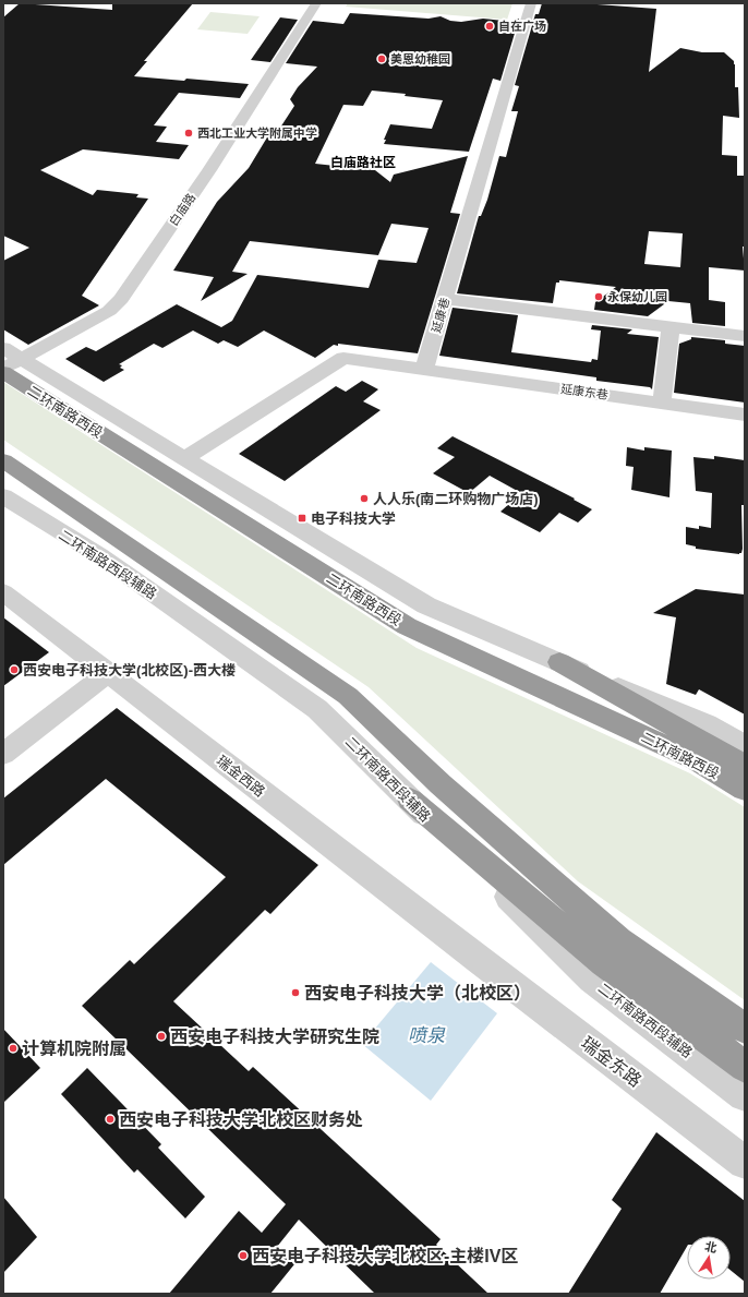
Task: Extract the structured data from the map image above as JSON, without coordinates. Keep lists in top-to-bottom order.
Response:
{
  "streets": {
    "highway": ["二环南路西段"],
    "street": [
      "白庙路",
      "延康巷",
      "延康东巷",
      "二环南路西段辅路",
      "瑞金西路",
      "瑞金东路"
    ]
  },
  "crossings": [
    ["延康巷", "延康东巷"],
    ["瑞金西路", "瑞金东路"]
  ],
  "districts": ["白庙路社区"],
  "water": ["喷泉"],
  "places": {
    "other": [
      "自在广场",
      "美恩幼稚园",
      "西北工业大学附属中学",
      "永保幼儿园",
      "人人乐(南二环购物广场店)",
      "西安电子科技大学(北校区)-西大楼",
      "西安电子科技大学（北校区）",
      "西安电子科技大学研究生院",
      "计算机院附属",
      "西安电子科技大学北校区财务处",
      "西安电子科技大学北校区-主楼IV区"
    ],
    "transit": ["电子科技大学"]
  },
  "north": "top"
}
